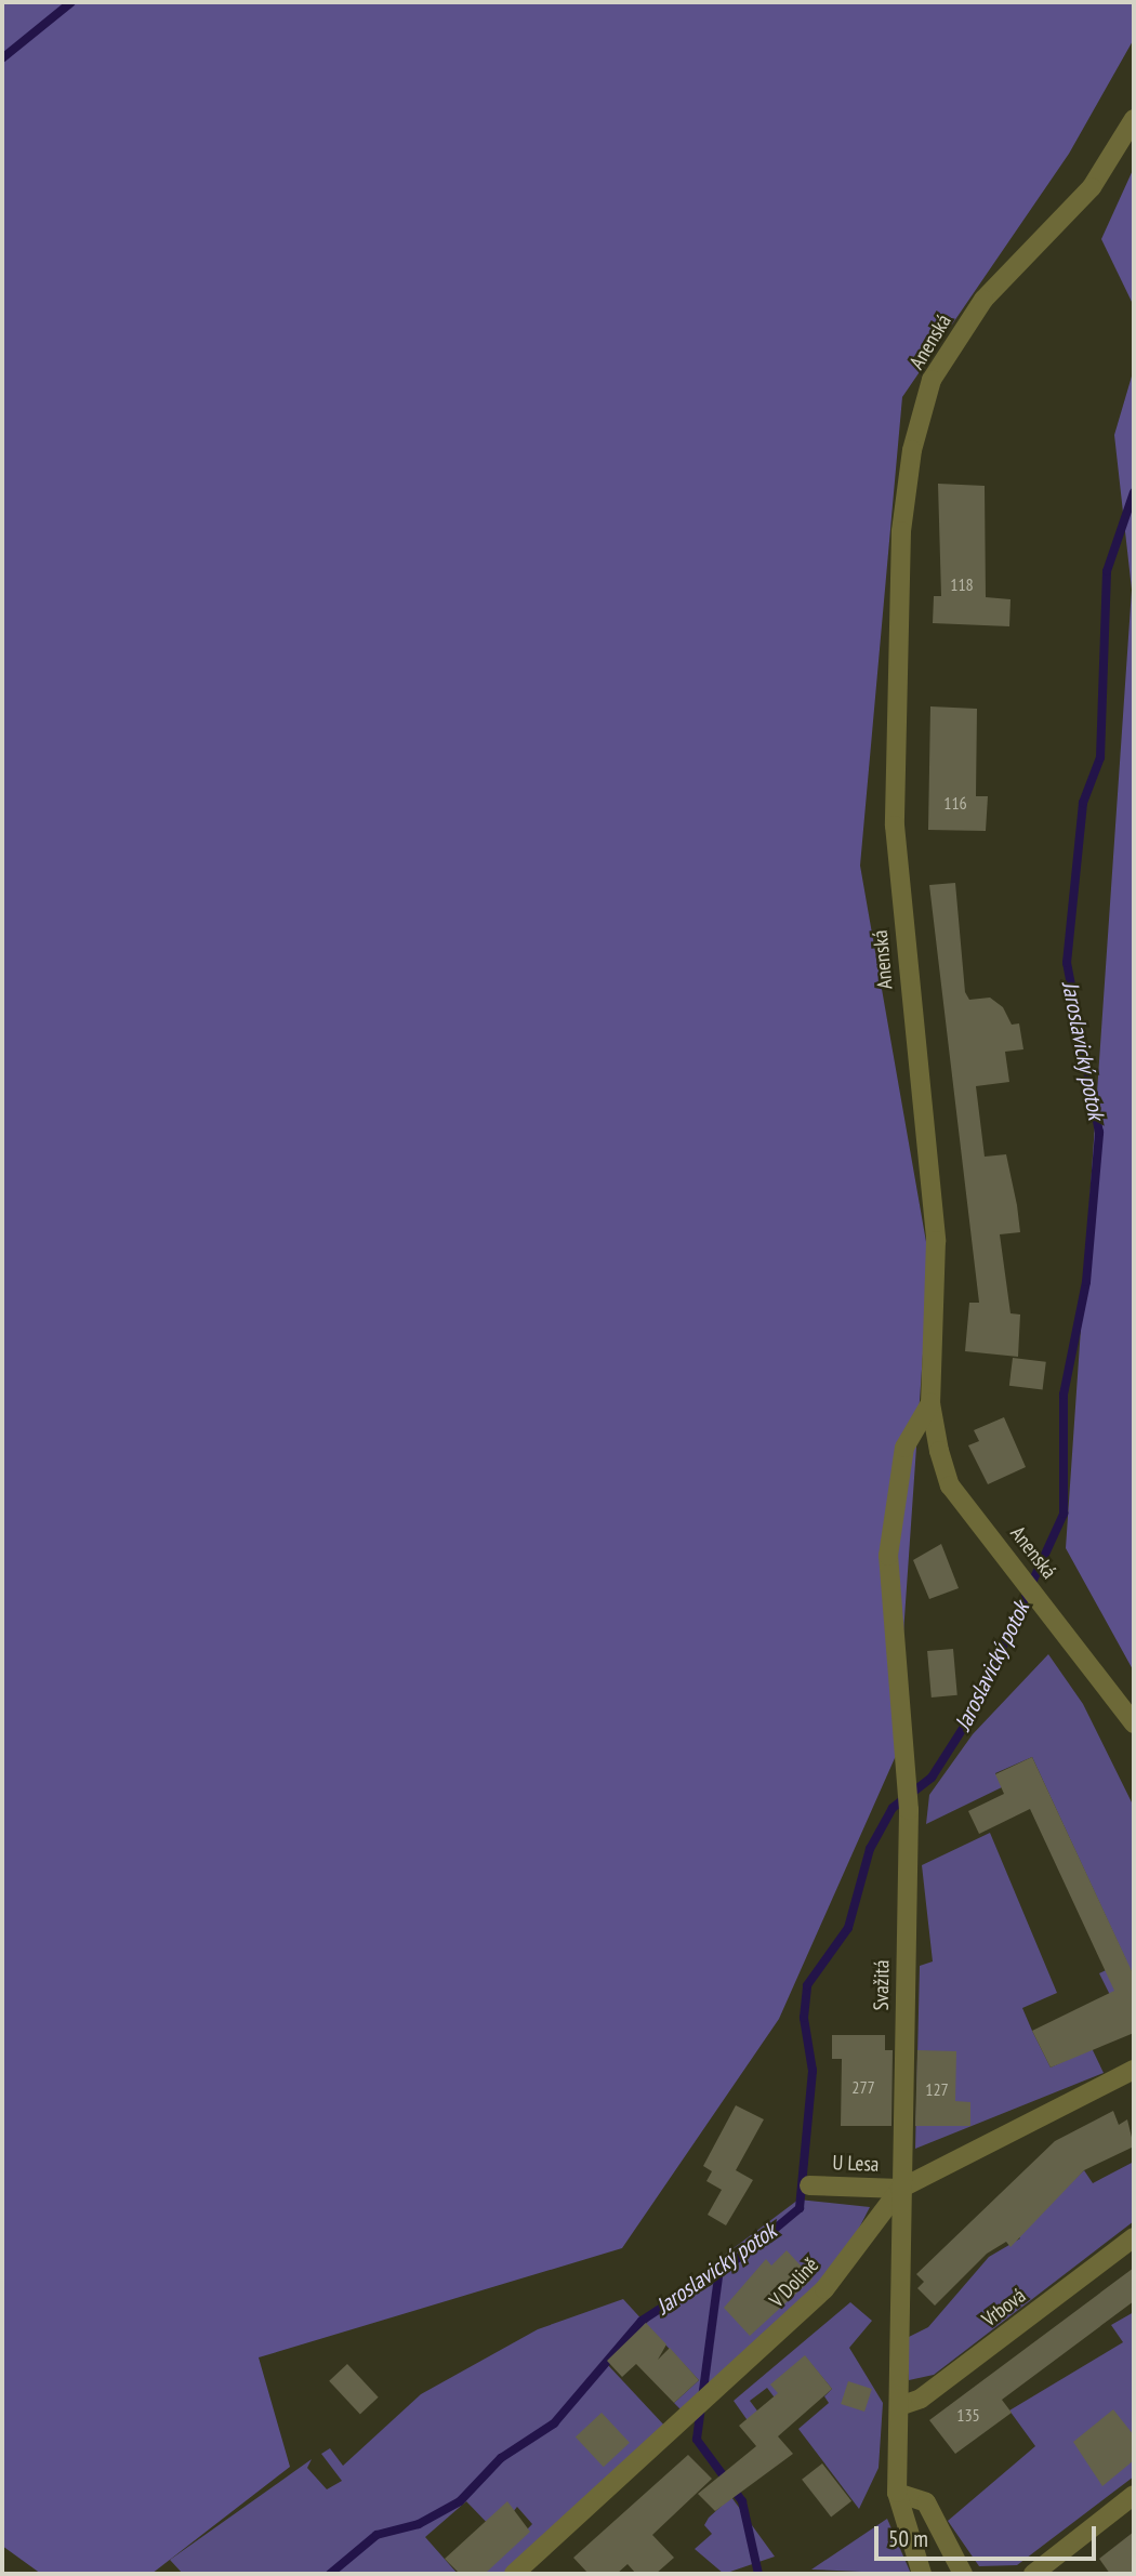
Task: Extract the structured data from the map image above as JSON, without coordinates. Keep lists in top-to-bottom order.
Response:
{
  "streets": {
    "street": [
      "Anenská",
      "Svažitá",
      "U Lesa",
      "V Dolině",
      "Vrbová"
    ]
  },
  "crossings": [
    ["Anenská", "Svažitá"],
    ["Svažitá", "U Lesa"],
    ["Svažitá", "V Dolině"],
    ["Svažitá", "Vrbová"],
    ["U Lesa", "V Dolině"]
  ],
  "water": ["Jaroslavický potok"],
  "house_numbers": [
    "118",
    "116",
    "277",
    "127",
    "135"
  ],
  "scale_bar": "50 m"
}
